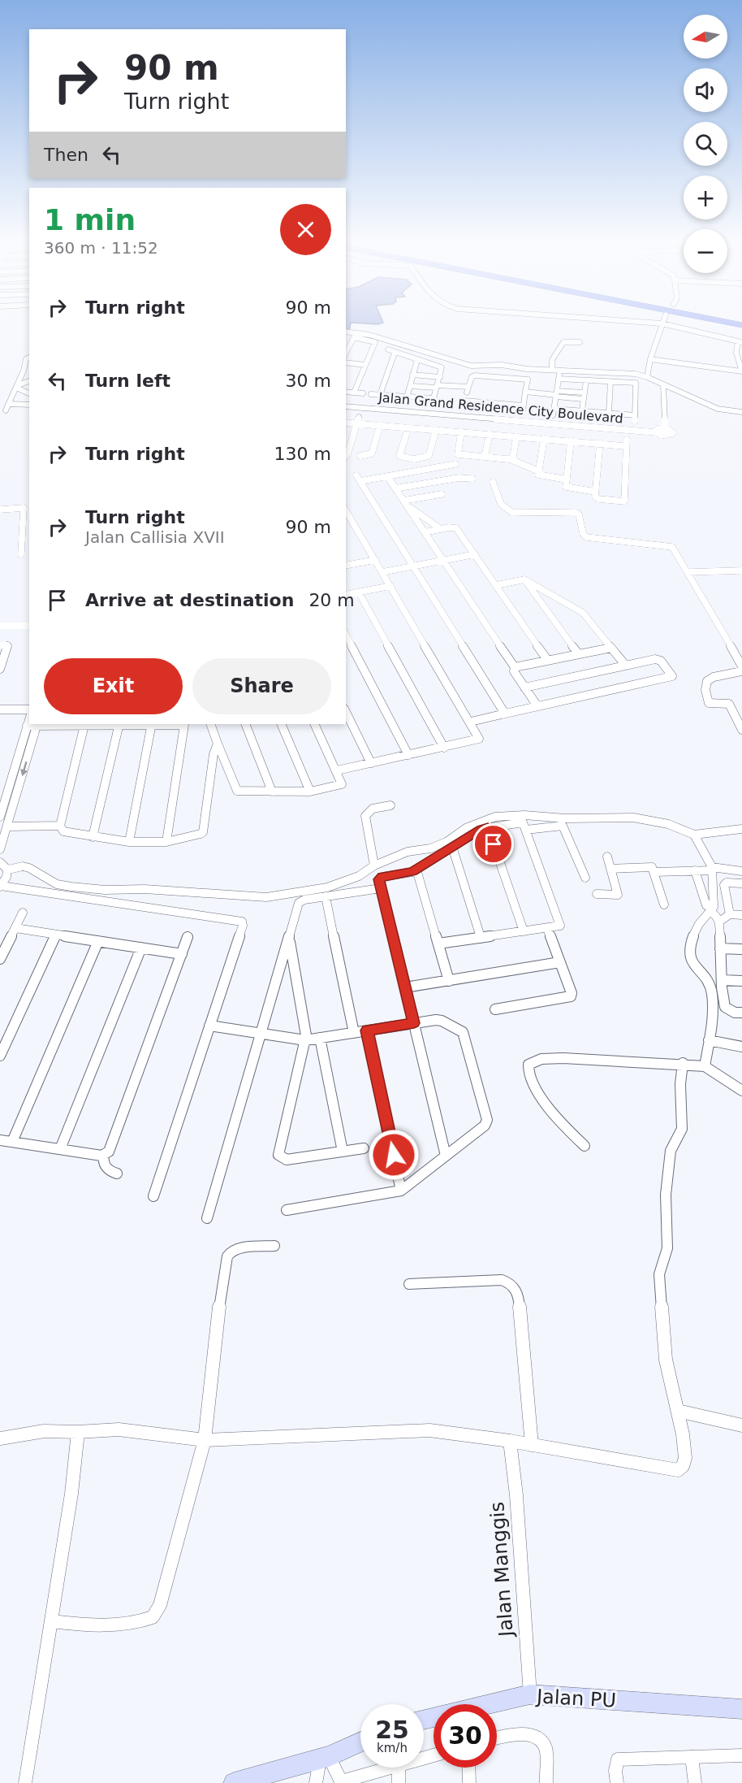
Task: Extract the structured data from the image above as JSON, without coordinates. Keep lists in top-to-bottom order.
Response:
{
  "streets": {
    "street": ["Jalan Grand Residence City Boulevard", "Jalan Manggis", "Jalan PU"]
  },
  "crossings": [
    ["Jalan Manggis", "Jalan PU"]
  ],
  "north": "left",
  "page": {
    "map_buttons": ["+", "−"],
    "turn": ["90 m", "Turn right"],
    "then": "Then",
    "heading": ["1 min", "360 m · 11:52"],
    "list": [
      {
        "name": "Turn right",
        "value": "90 m"
      },
      {
        "name": "Turn left",
        "value": "30 m"
      },
      {
        "name": "Turn right",
        "value": "130 m"
      },
      {
        "name": "Turn right",
        "note": "Jalan Callisia XVII",
        "value": "90 m"
      },
      {
        "name": "Arrive at destination",
        "value": "20 m"
      }
    ],
    "buttons": ["Exit", "Share"],
    "speed": "25 km/h",
    "limit": "30"
  }
}
